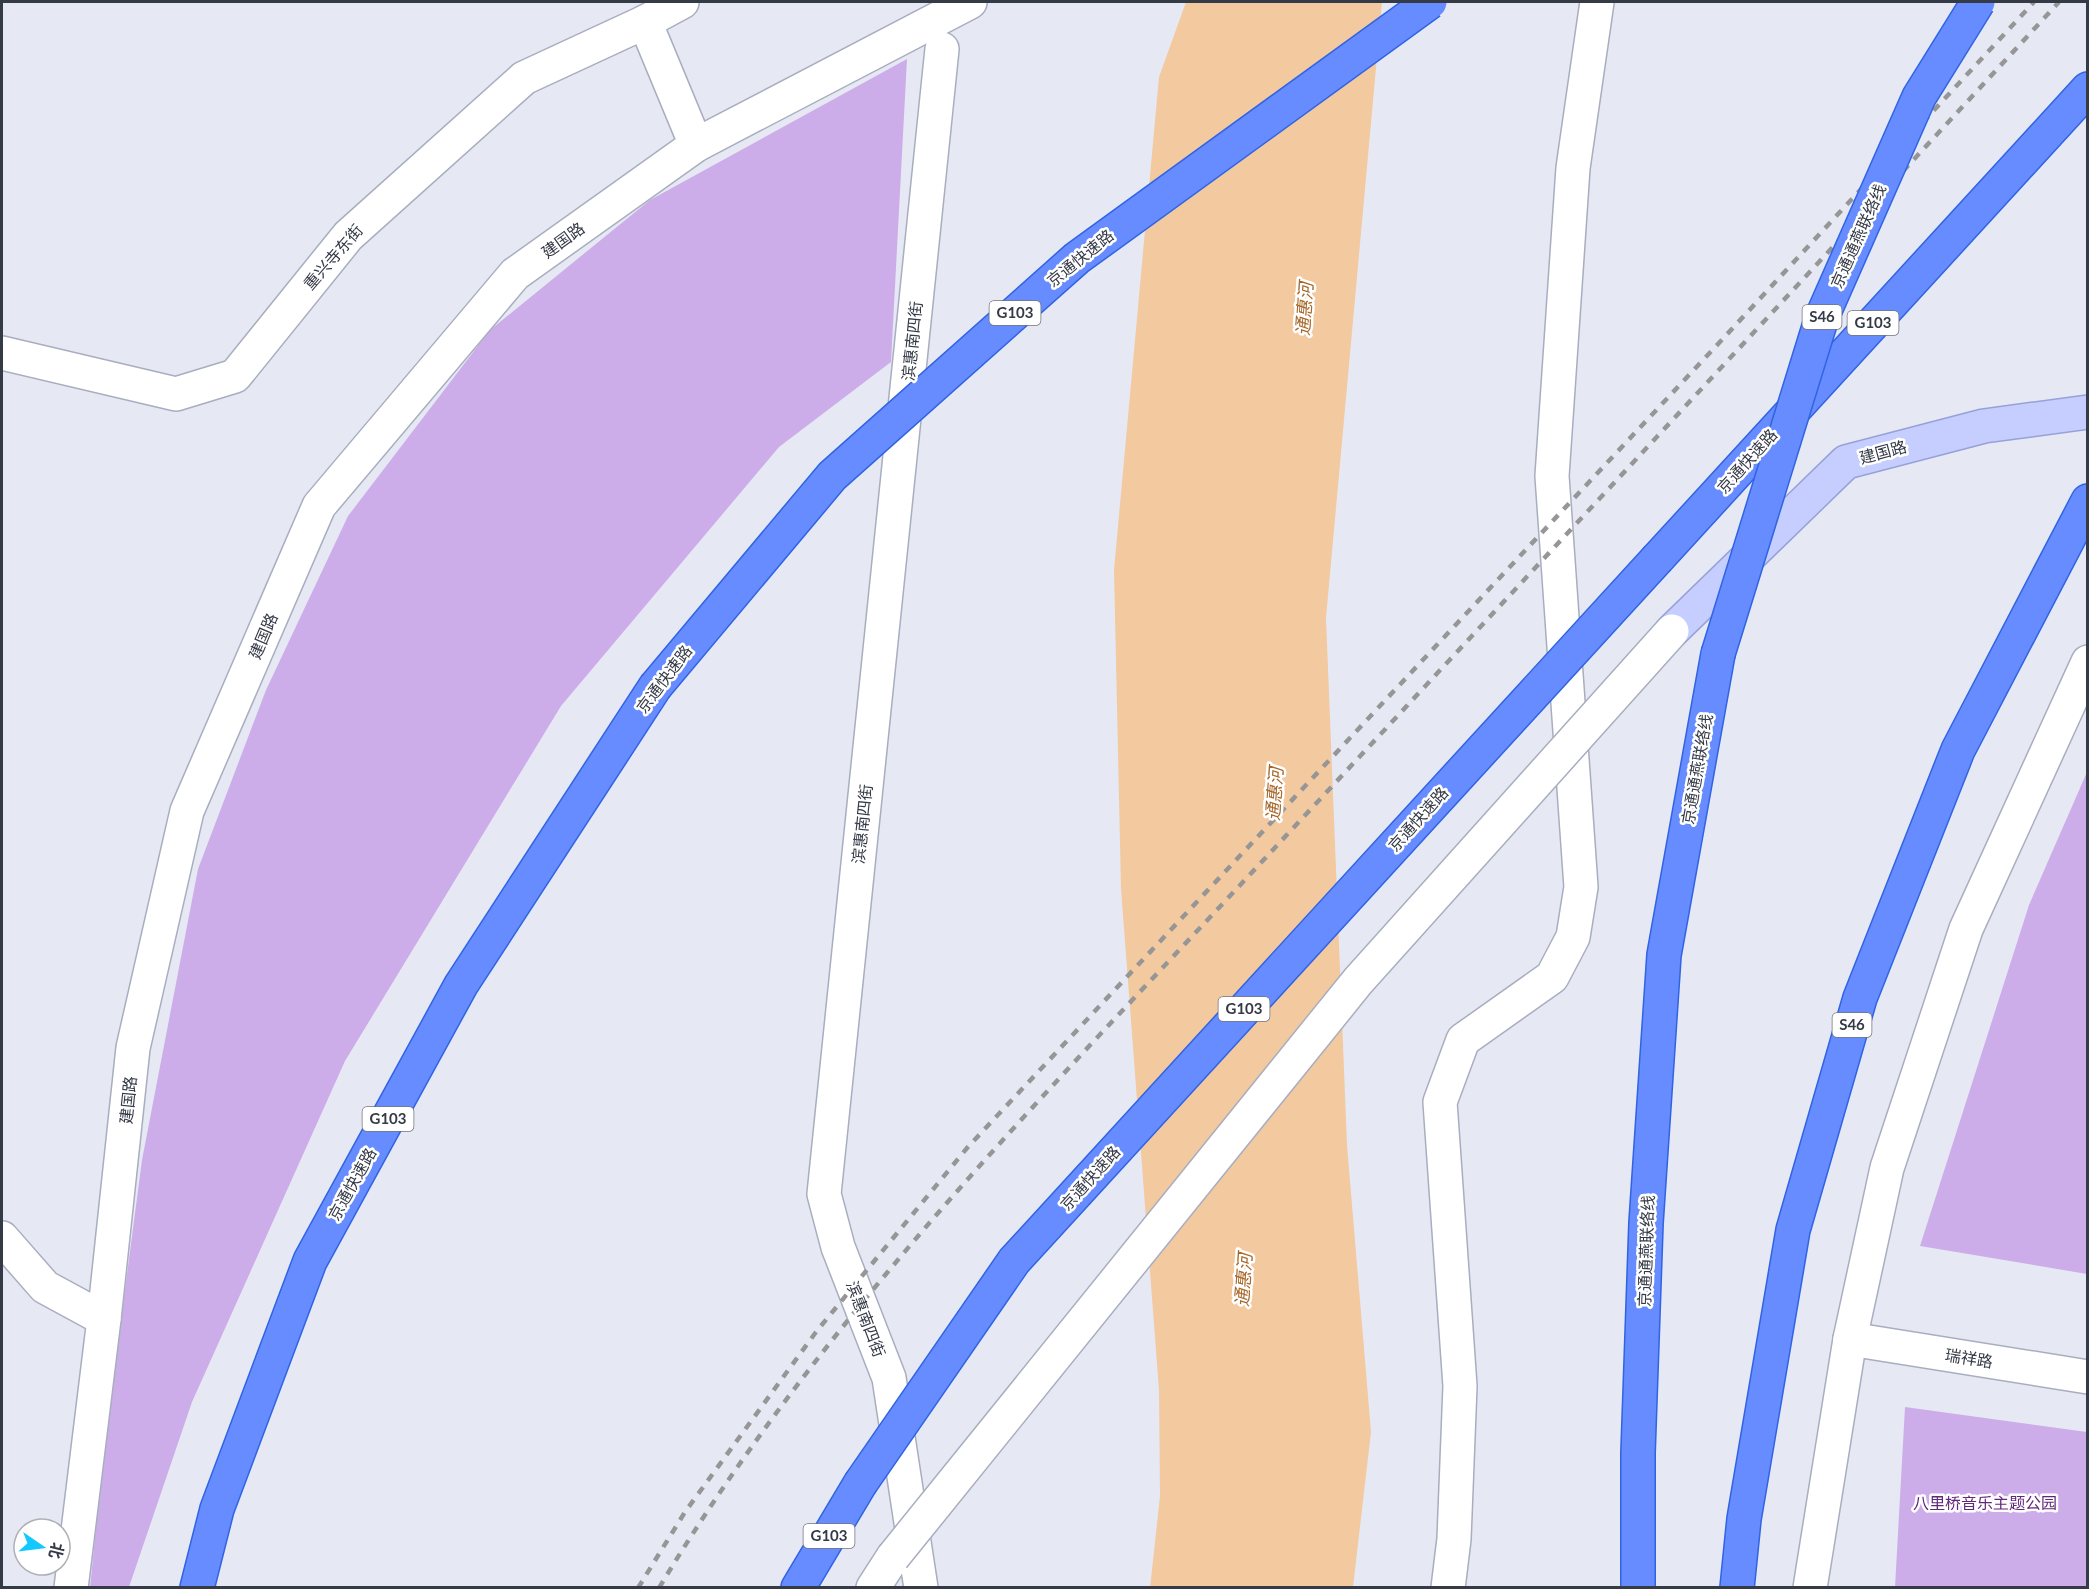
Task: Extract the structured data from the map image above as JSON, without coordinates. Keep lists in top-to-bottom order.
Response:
{
  "streets": {
    "highway": [
      "京通通燕联络线",
      "京通快速路",
      "G103",
      "S46"
    ],
    "main road": ["建国路"],
    "street": ["重兴寺东街", "滨惠南四街", "瑞祥路"]
  },
  "water": ["通惠河"],
  "parks": ["八里桥音乐主题公园"],
  "north": "right"
}
